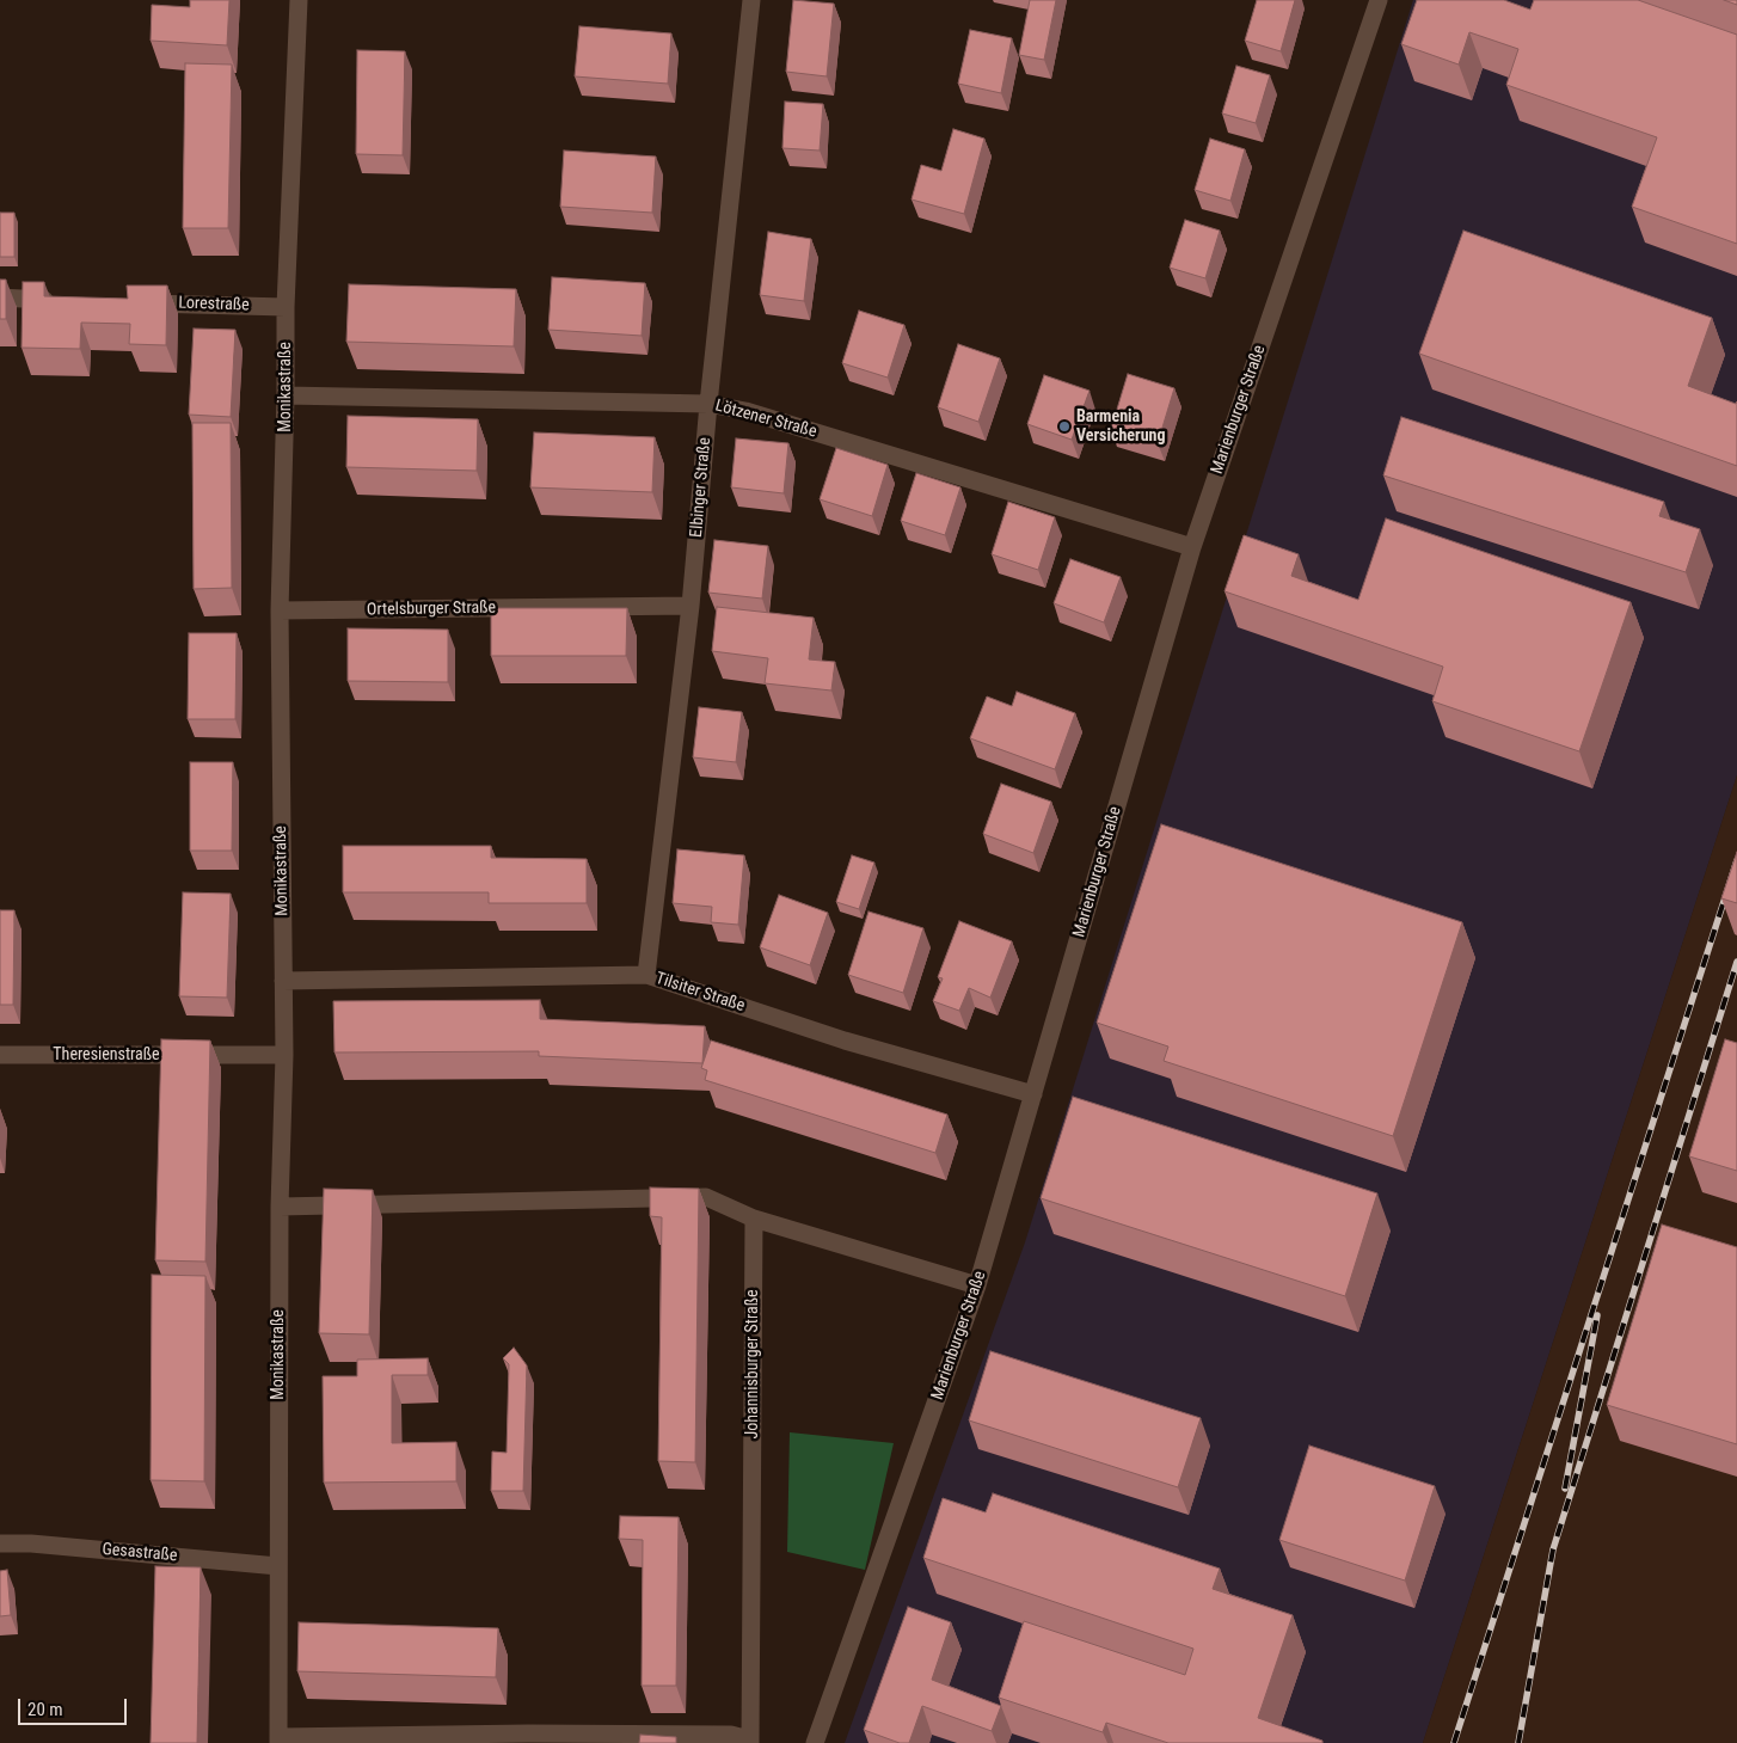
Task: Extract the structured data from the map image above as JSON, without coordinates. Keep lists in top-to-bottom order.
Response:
{
  "streets": {
    "street": [
      "Lorestraße",
      "Monikastraße",
      "Marienburger Straße",
      "Lötzener Straße",
      "Elbinger Straße",
      "Ortelsburger Straße",
      "Tilsiter Straße",
      "Theresienstraße",
      "Johannisburger Straße",
      "Gesastraße"
    ]
  },
  "crossings": [
    ["Lorestraße", "Monikastraße"],
    ["Monikastraße", "Lötzener Straße"],
    ["Monikastraße", "Ortelsburger Straße"],
    ["Monikastraße", "Tilsiter Straße"],
    ["Monikastraße", "Theresienstraße"],
    ["Monikastraße", "Gesastraße"],
    ["Marienburger Straße", "Lötzener Straße"],
    ["Marienburger Straße", "Tilsiter Straße"],
    ["Lötzener Straße", "Elbinger Straße"],
    ["Elbinger Straße", "Ortelsburger Straße"],
    ["Elbinger Straße", "Tilsiter Straße"]
  ],
  "places": ["Barmenia Versicherung"],
  "scale_bar": "20 m"
}
